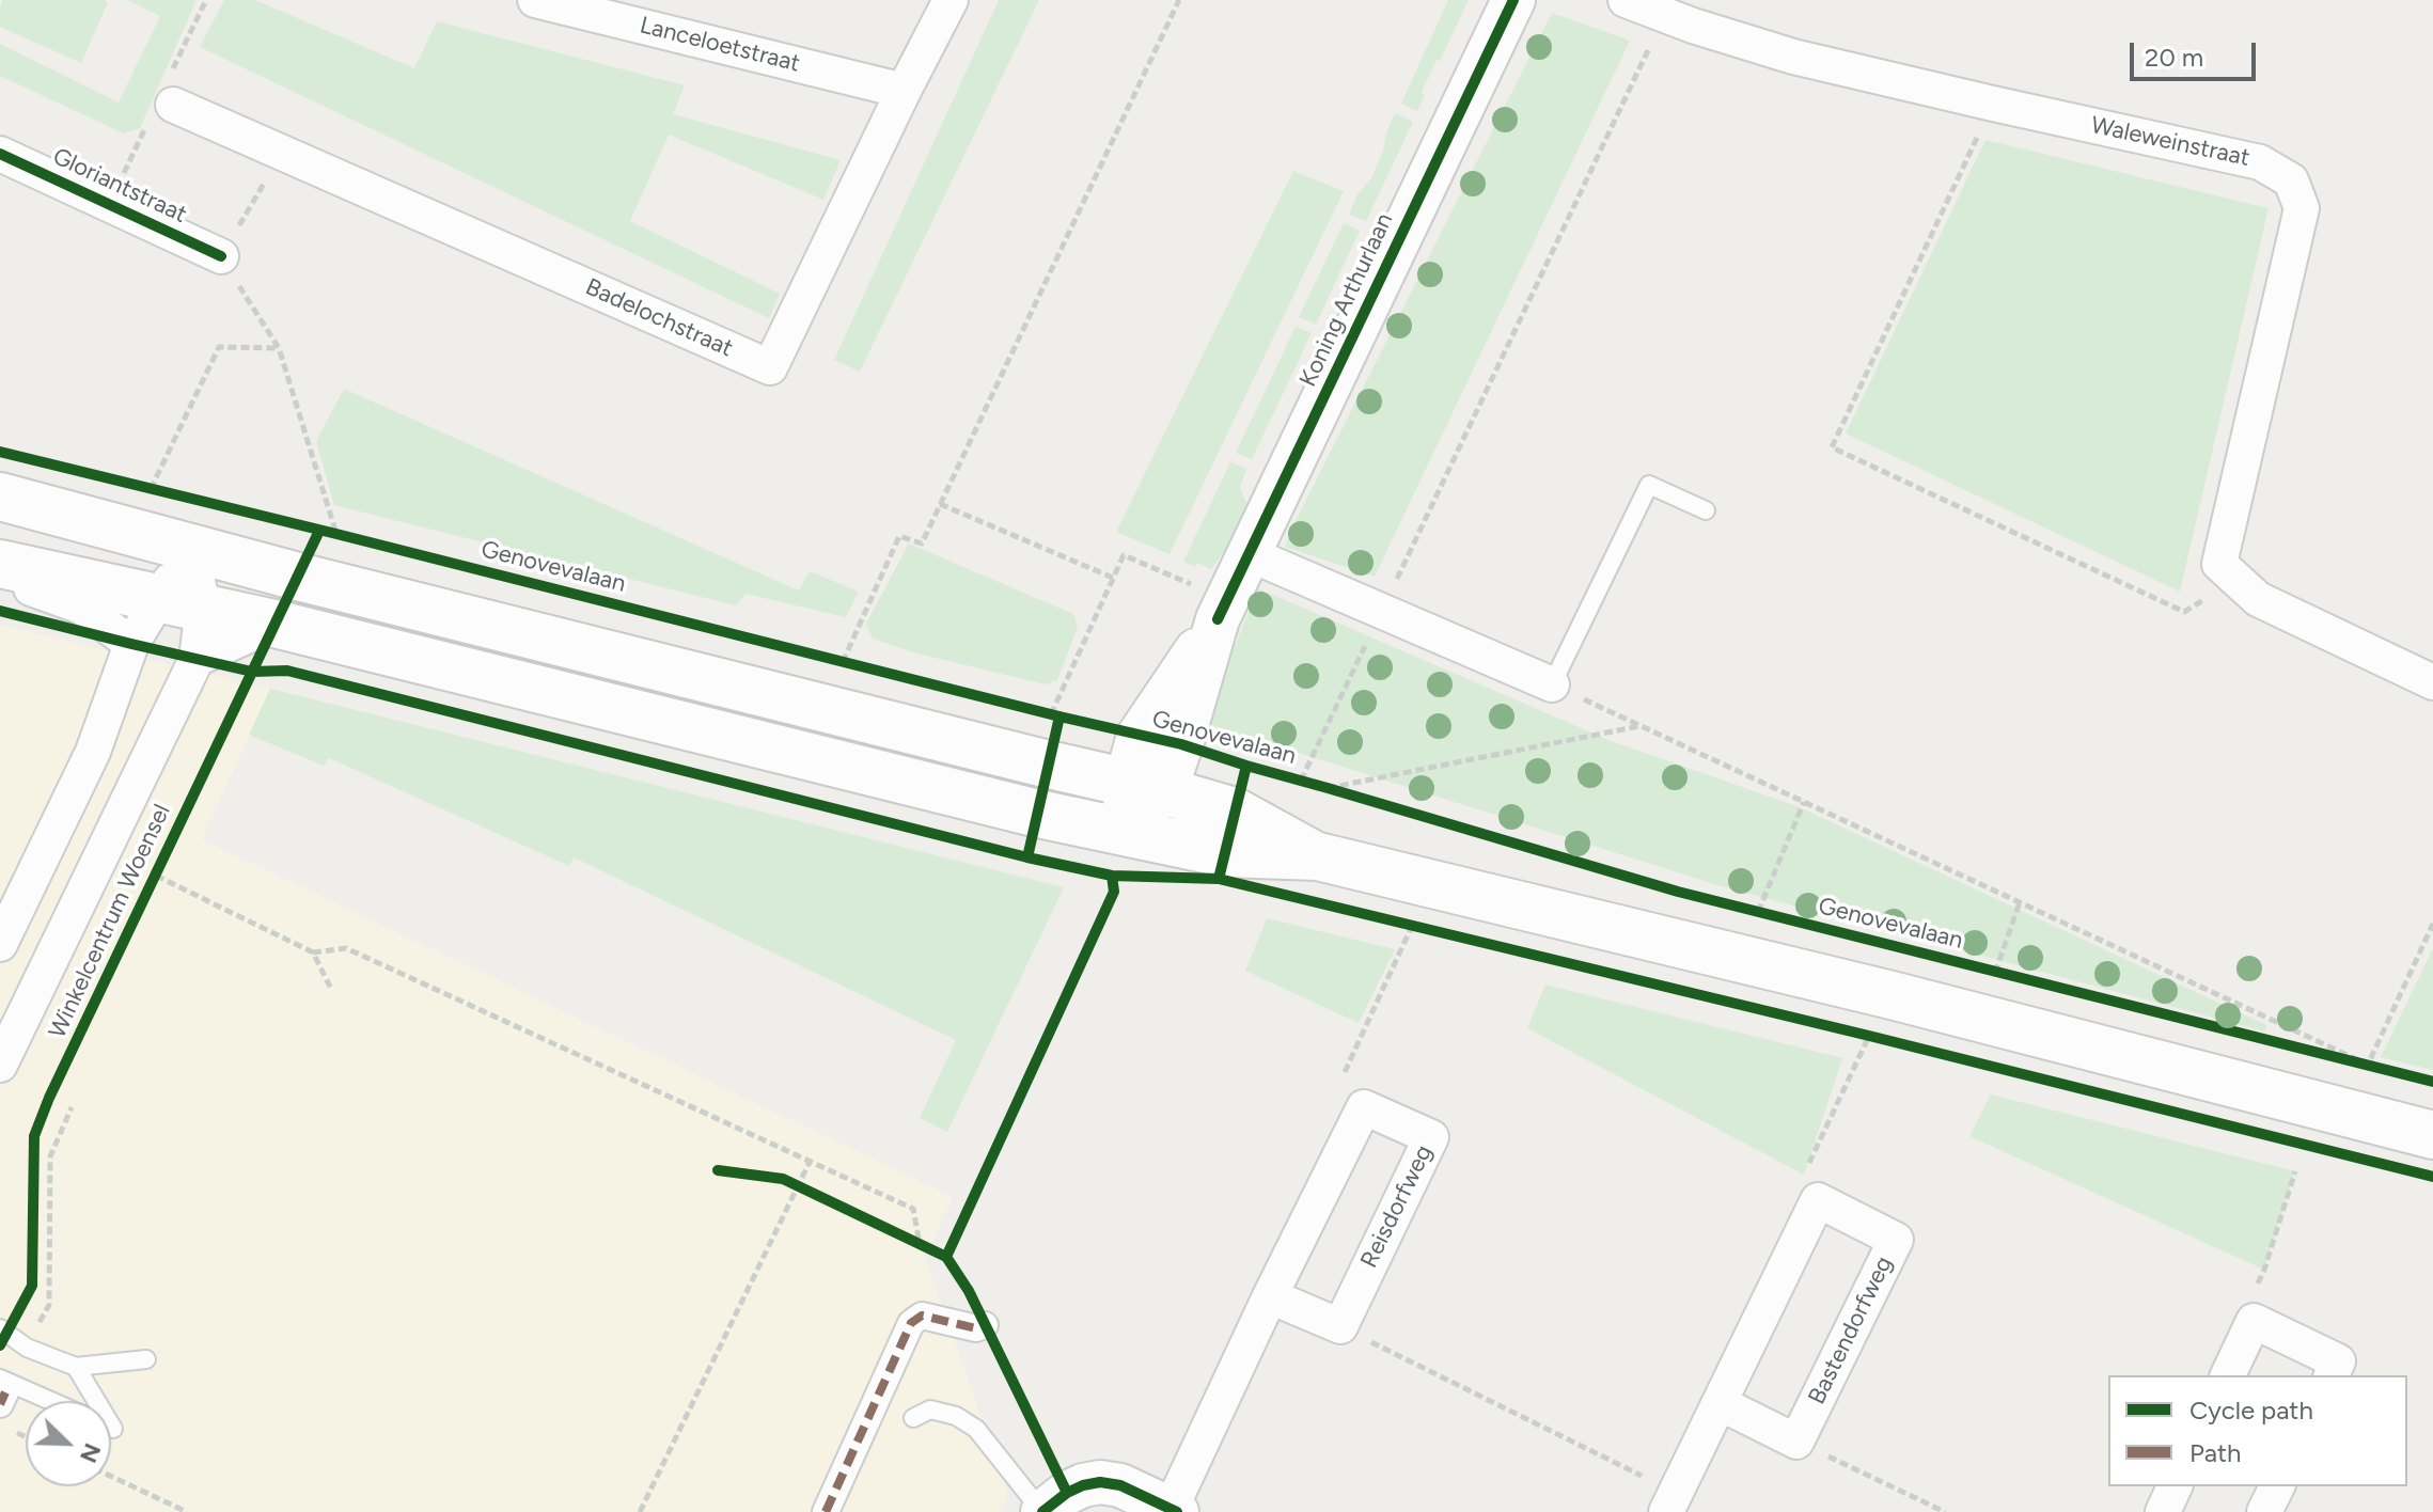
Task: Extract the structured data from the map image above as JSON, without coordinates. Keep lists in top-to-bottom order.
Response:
{
  "streets": {
    "street": [
      "Lanceloetstraat",
      "Waleweinstraat",
      "Gloriantstraat",
      "Koning Arthurlaan",
      "Badelochstraat",
      "Winkelcentrum Woensel",
      "Reisdorfweg",
      "Bastendorfweg"
    ],
    "cycle path": ["Genovevalaan"]
  },
  "crossings": [
    ["Lanceloetstraat", "Badelochstraat"]
  ],
  "legend": ["Cycle path", "Path"],
  "scale_bar": "20 m",
  "north": "bottom right"
}
